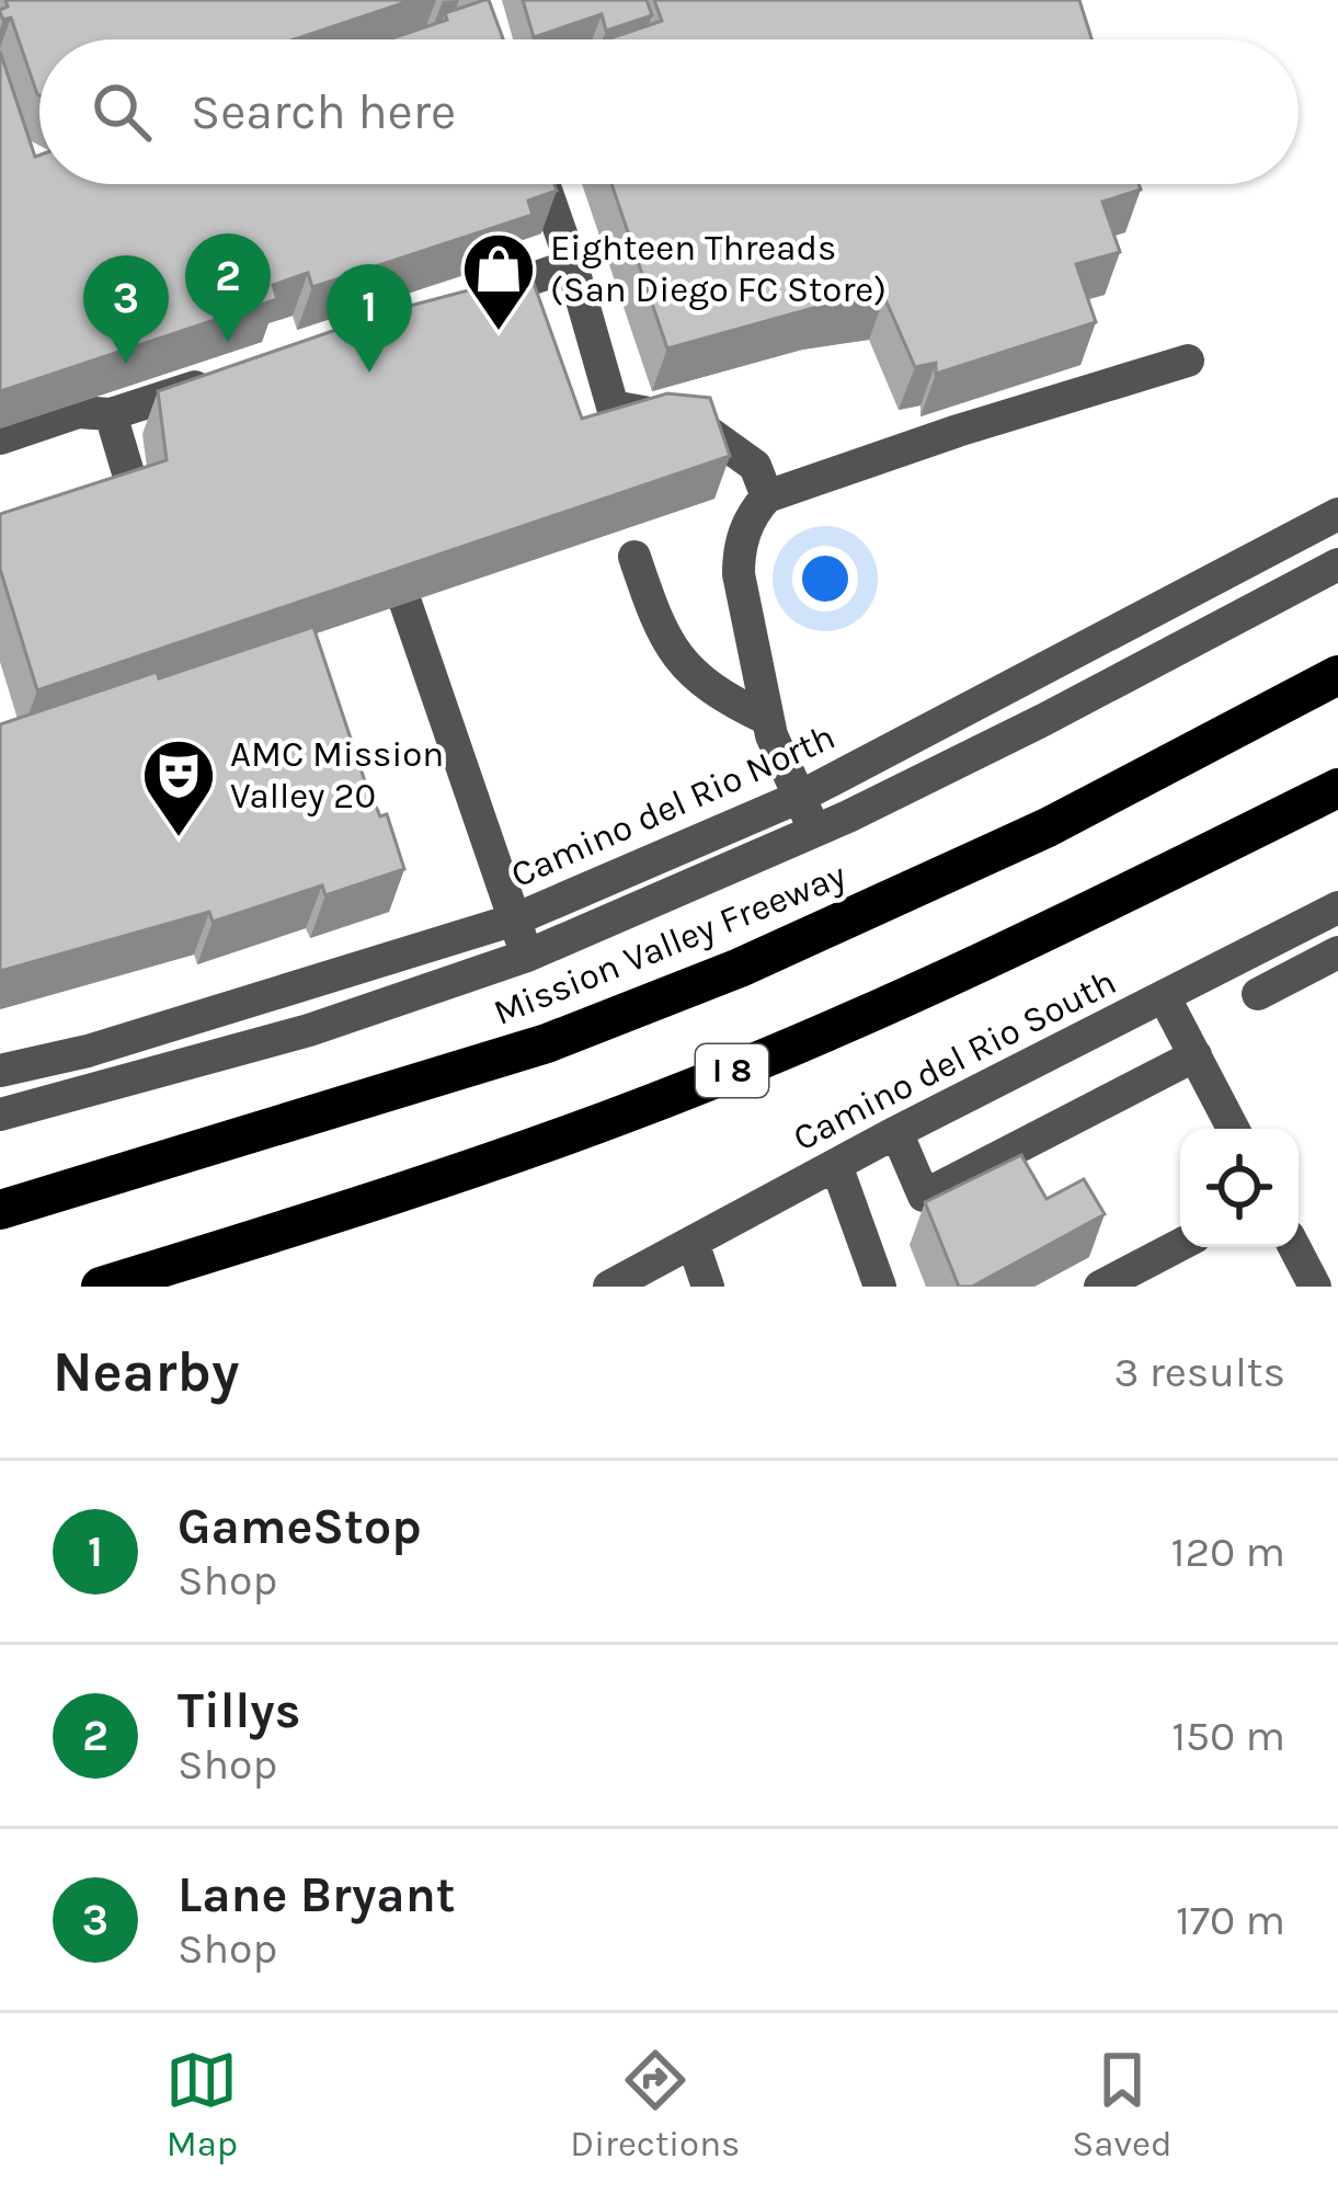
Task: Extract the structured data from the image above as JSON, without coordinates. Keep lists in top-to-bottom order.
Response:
{
  "streets": {
    "highway": ["Mission Valley Freeway", "I 8"],
    "street": ["Camino del Rio North", "Camino del Rio South"]
  },
  "places": {
    "shop": ["Eighteen Threads (San Diego FC Store)"],
    "theatre": ["AMC Mission Valley 20"]
  },
  "page": {
    "search": "Search here",
    "pins": ["2", "3", "1"],
    "heading": ["Nearby", "3 results"],
    "list": [
      {
        "mark": "1",
        "name": "GameStop",
        "note": "Shop",
        "value": "120 m"
      },
      {
        "mark": "2",
        "name": "Tillys",
        "note": "Shop",
        "value": "150 m"
      },
      {
        "mark": "3",
        "name": "Lane Bryant",
        "note": "Shop",
        "value": "170 m"
      }
    ],
    "nav": ["Map", "Directions", "Saved"]
  }
}
